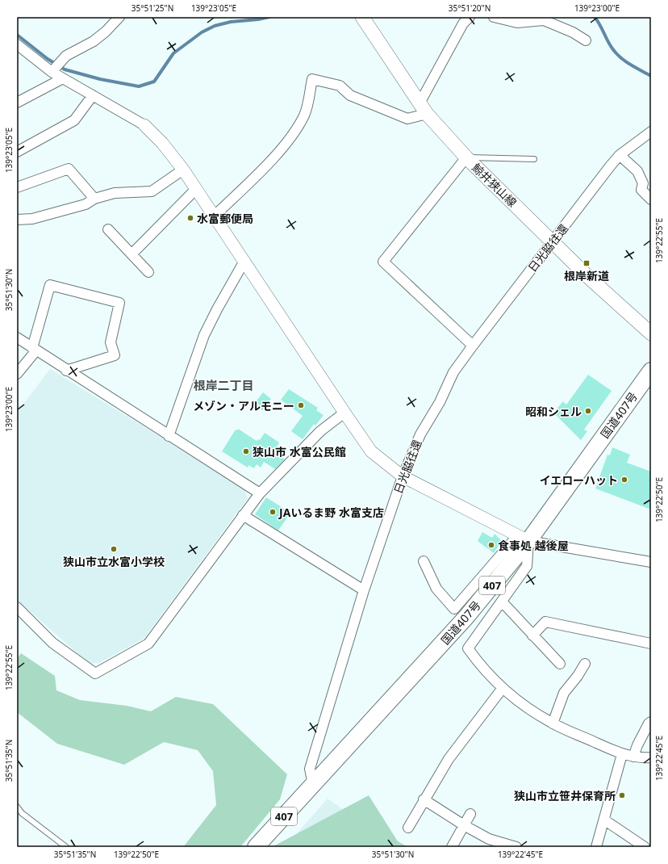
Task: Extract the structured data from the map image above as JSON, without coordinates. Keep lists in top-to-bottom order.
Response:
{
  "streets": {
    "highway": ["国道407号", "407"],
    "main road": ["鯨井狭山線"],
    "street": ["日光脇往還"]
  },
  "crossings": [
    ["鯨井狭山線", "日光脇往還"],
    ["日光脇往還", "国道407号"],
    ["日光脇往還", "407"],
    ["国道407号", "407"]
  ],
  "districts": ["根岸二丁目"],
  "places": {
    "other": [
      "水富郵便局",
      "メゾン・アルモニー",
      "昭和シェル",
      "狭山市 水富公民館",
      "イエローハット",
      "JAいるま野 水富支店",
      "食事処 越後屋",
      "狭山市立水富小学校",
      "狭山市立笹井保育所"
    ],
    "transit": ["根岸新道"]
  },
  "coordinates": [
    "35°51'25\"N",
    "139°23'05\"E",
    "35°51'20\"N",
    "139°23'00\"E",
    "139°22'55\"E",
    "35°51'30\"N",
    "139°22'50\"E",
    "139°22'45\"E",
    "35°51'35\"N"
  ]
}
